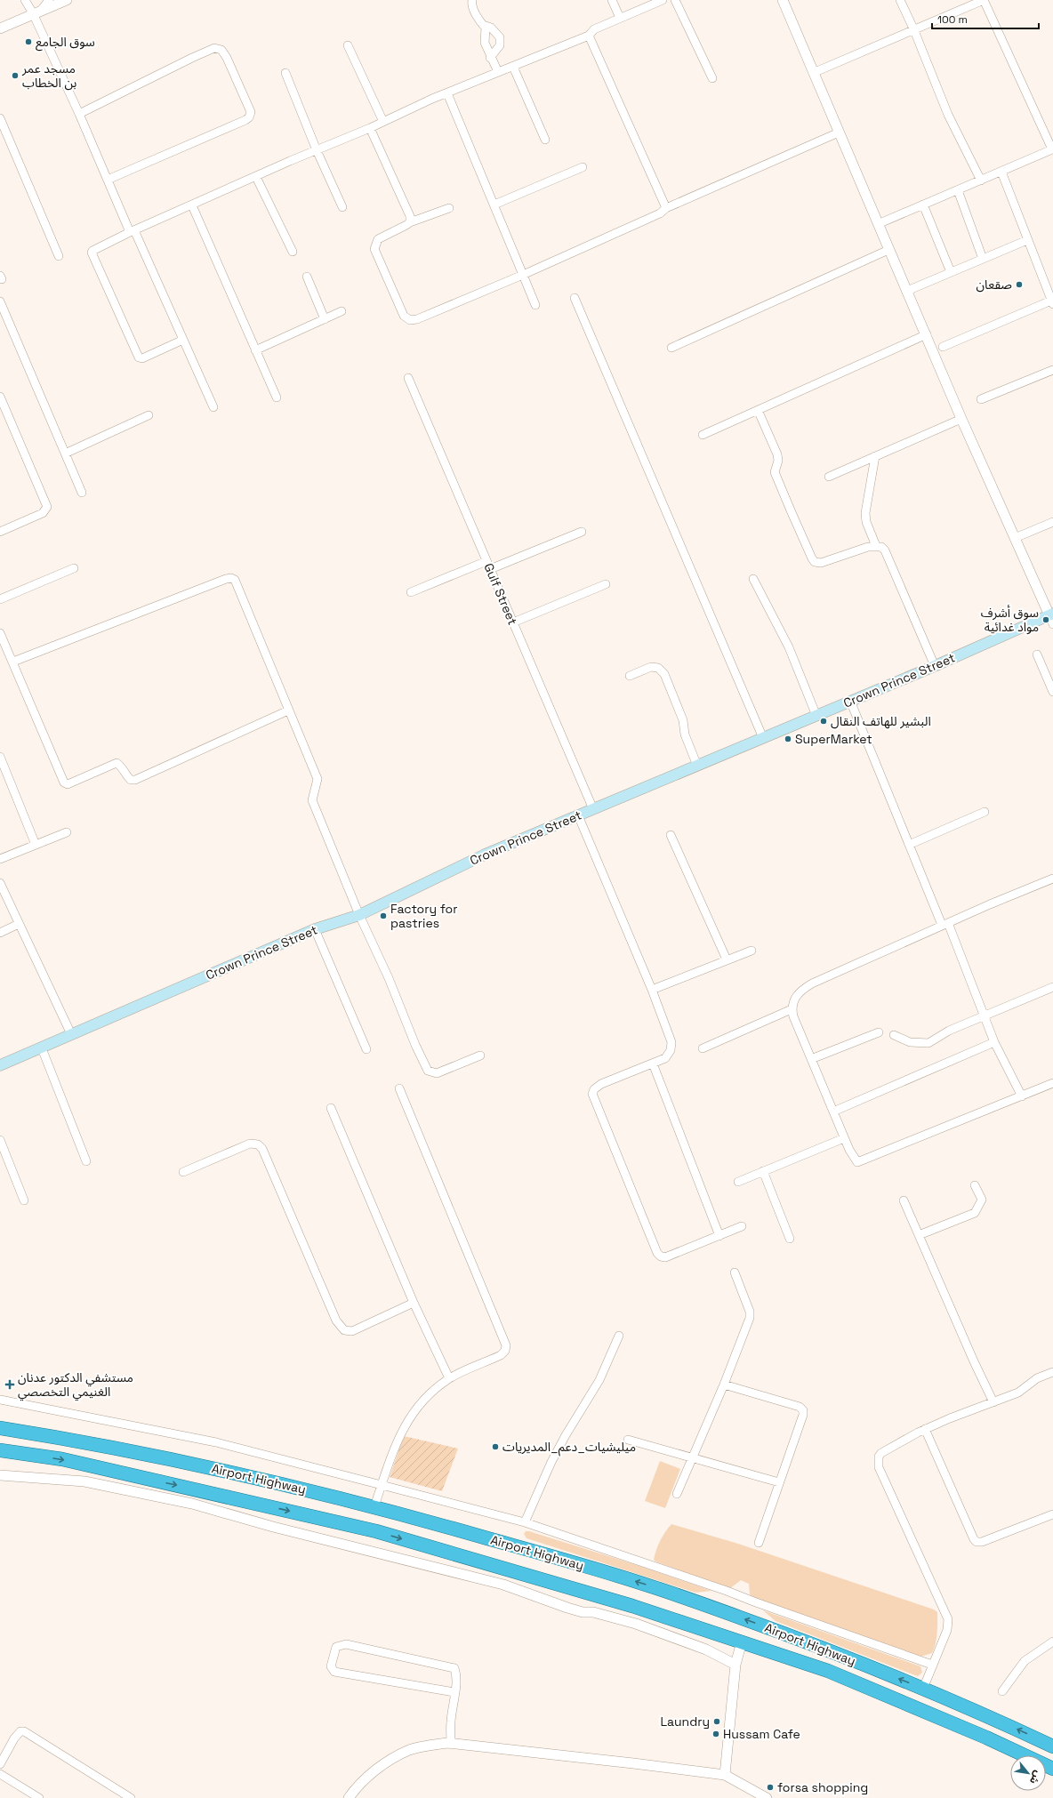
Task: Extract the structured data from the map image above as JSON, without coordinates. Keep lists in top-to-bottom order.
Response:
{
  "streets": {
    "highway": ["Airport Highway"],
    "main road": ["Crown Prince Street"],
    "street": ["Gulf Street"]
  },
  "crossings": [
    ["Gulf Street", "Crown Prince Street"]
  ],
  "places": {
    "other": [
      "سوق الجامع",
      "مسجد عمر بن الخطاب",
      "صقعان",
      "سوق أشرف مواد غدائية",
      "البشير للهاتف النقال",
      "SuperMarket",
      "Factory for pastries",
      "ميليشيات_دعم_المديريات",
      "Laundry",
      "Hussam Cafe",
      "forsa shopping"
    ],
    "health": ["مستشفي الدكتور عدنان الغنيمي التخصصي"]
  },
  "scale_bar": "100 m",
  "north": "bottom right"
}
